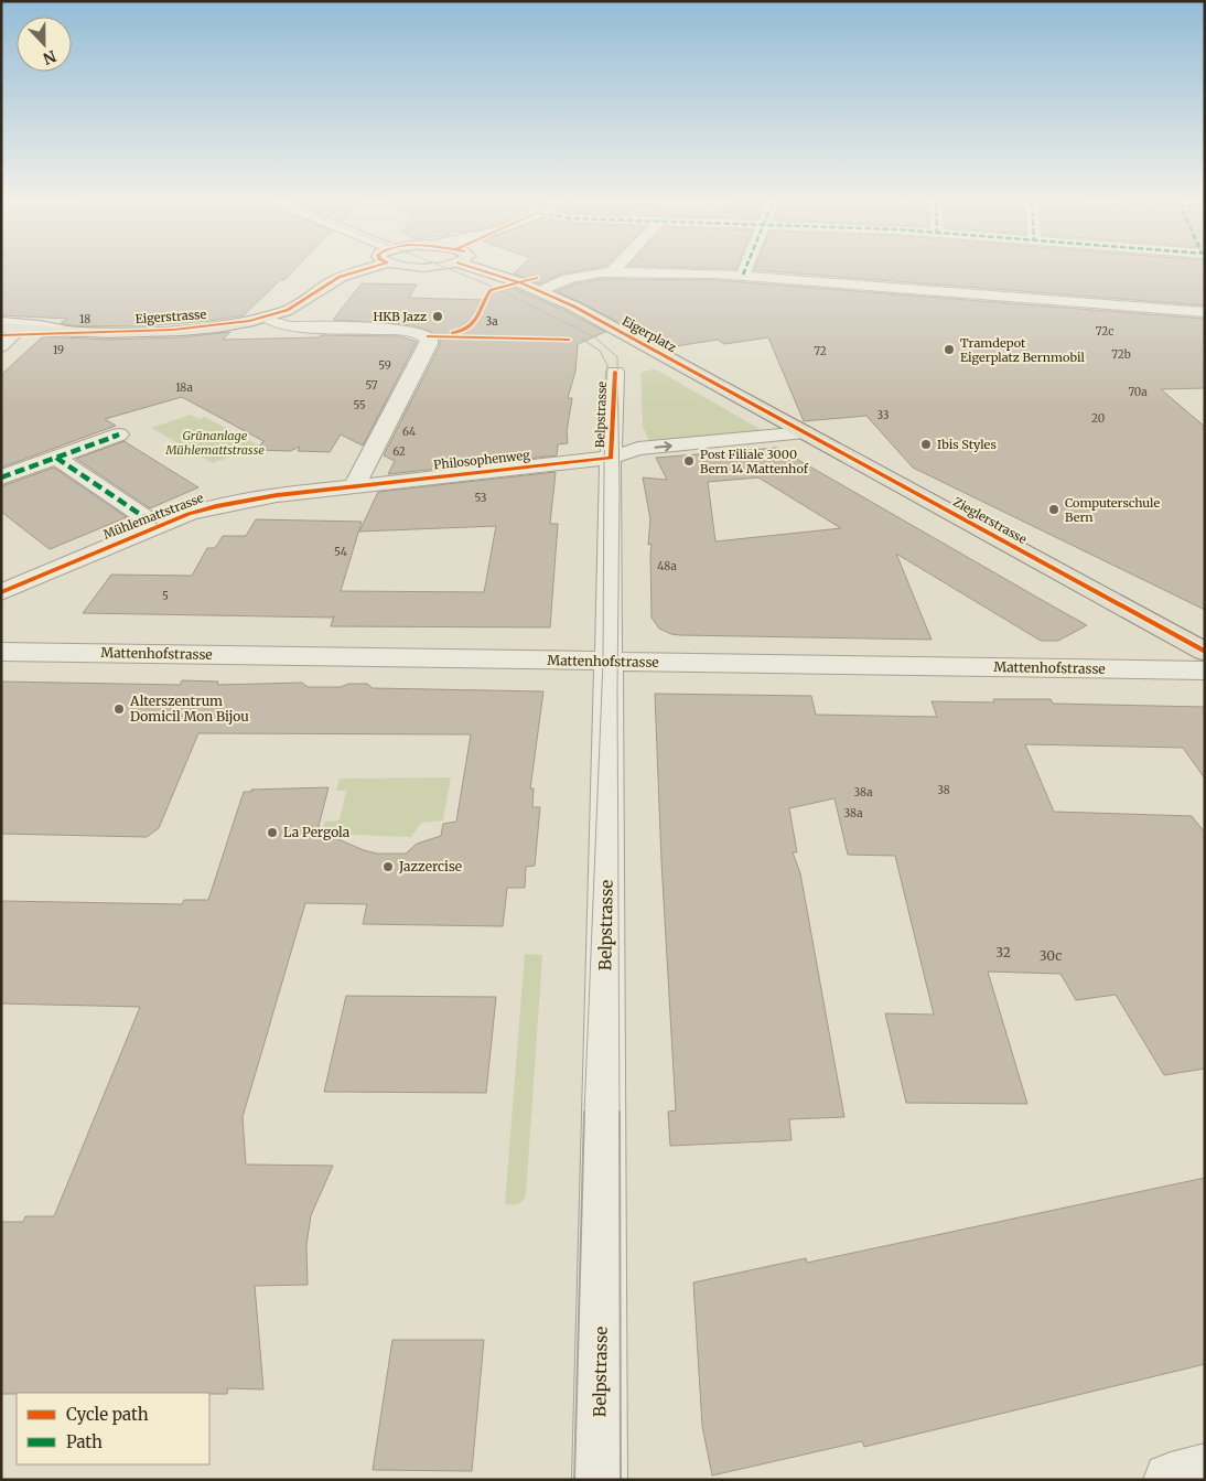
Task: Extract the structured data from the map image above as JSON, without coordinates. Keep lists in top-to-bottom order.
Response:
{
  "streets": {
    "main road": ["Eigerstrasse", "Eigerplatz", "Zieglerstrasse"],
    "street": [
      "Belpstrasse",
      "Philosophenweg",
      "Mühlemattstrasse",
      "Mattenhofstrasse"
    ]
  },
  "crossings": [
    ["Eigerplatz", "Zieglerstrasse"],
    ["Belpstrasse", "Philosophenweg"],
    ["Belpstrasse", "Mattenhofstrasse"],
    ["Philosophenweg", "Mühlemattstrasse"],
    ["Philosophenweg", "Zieglerstrasse"]
  ],
  "parks": ["Grünanlage Mühlemattstrasse"],
  "places": [
    "HKB Jazz",
    "Tramdepot Eigerplatz Bernmobil",
    "Ibis Styles",
    "Post Filiale 3000 Bern 14 Mattenhof",
    "Computerschule Bern",
    "Alterszentrum Domicil Mon Bijou",
    "La Pergola",
    "Jazzercise"
  ],
  "house_numbers": [
    "18",
    "3a",
    "72c",
    "19",
    "72",
    "72b",
    "59",
    "57",
    "18a",
    "70a",
    "55",
    "33",
    "20",
    "64",
    "62",
    "53",
    "54",
    "48a",
    "5",
    "38",
    "38a",
    "38a",
    "32",
    "30c"
  ],
  "legend": ["Cycle path", "Path"],
  "north": "bottom"
}
